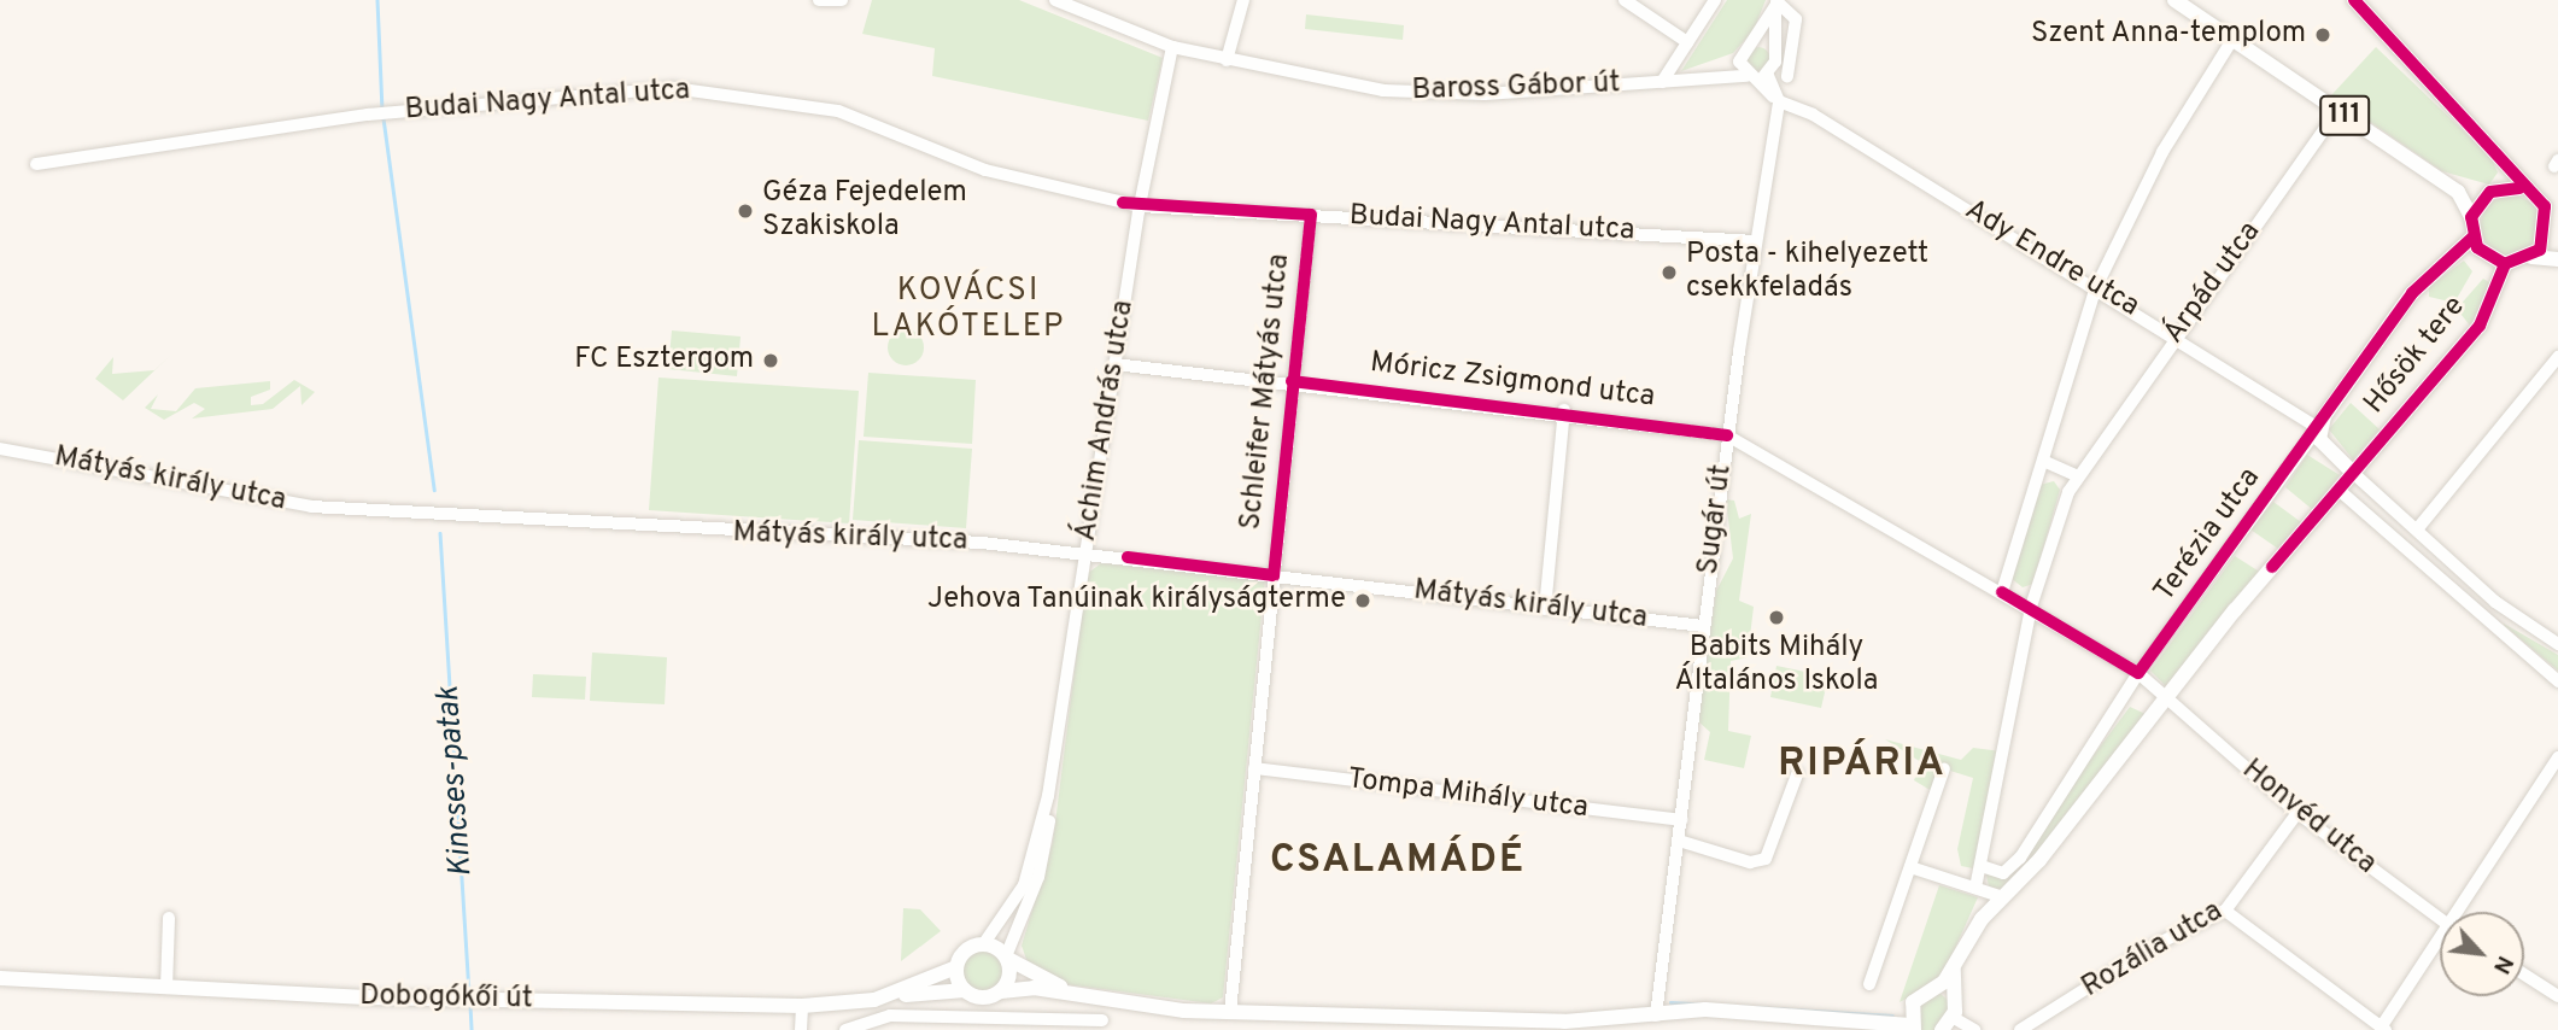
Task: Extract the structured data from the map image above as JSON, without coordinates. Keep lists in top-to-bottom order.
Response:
{
  "streets": {
    "main road": ["111", "Hősök tere", "Dobogókői út"],
    "street": [
      "Baross Gábor út",
      "Budai Nagy Antal utca",
      "Ady Endre utca",
      "Árpád utca",
      "Móricz Zsigmond utca",
      "Schleifer Mátyás utca",
      "Áchim András utca",
      "Mátyás király utca",
      "Sugár út",
      "Terézia utca",
      "Tompa Mihály utca",
      "Honvéd utca",
      "Rozália utca"
    ]
  },
  "crossings": [
    ["Baross Gábor út", "Áchim András utca"],
    ["Budai Nagy Antal utca", "Schleifer Mátyás utca"],
    ["Budai Nagy Antal utca", "Áchim András utca"],
    ["Budai Nagy Antal utca", "Sugár út"],
    ["111", "Árpád utca"],
    ["111", "Hősök tere"],
    ["Ady Endre utca", "Árpád utca"],
    ["Ady Endre utca", "Hősök tere"],
    ["Ady Endre utca", "Sugár út"],
    ["Ady Endre utca", "Terézia utca"],
    ["Árpád utca", "Terézia utca"],
    ["Árpád utca", "Honvéd utca"],
    ["Hősök tere", "Terézia utca"],
    ["Móricz Zsigmond utca", "Schleifer Mátyás utca"],
    ["Móricz Zsigmond utca", "Áchim András utca"],
    ["Móricz Zsigmond utca", "Sugár út"],
    ["Móricz Zsigmond utca", "Honvéd utca"],
    ["Schleifer Mátyás utca", "Mátyás király utca"],
    ["Schleifer Mátyás utca", "Tompa Mihály utca"],
    ["Áchim András utca", "Mátyás király utca"],
    ["Áchim András utca", "Dobogókői út"],
    ["Mátyás király utca", "Sugár út"],
    ["Sugár út", "Tompa Mihály utca"],
    ["Sugár út", "Honvéd utca"],
    ["Terézia utca", "Honvéd utca"],
    ["Honvéd utca", "Rozália utca"]
  ],
  "districts": ["KOVÁCSI LAKÓTELEP", "RIPÁRIA", "CSALAMÁDÉ"],
  "water": ["Kincses-patak"],
  "places": [
    "Szent Anna-templom",
    "Géza Fejedelem Szakiskola",
    "Posta - kihelyezett csekkfeladás",
    "FC Esztergom",
    "Jehova Tanúinak királyságterme",
    "Babits Mihály Általános Iskola"
  ],
  "north": "bottom right"
}
